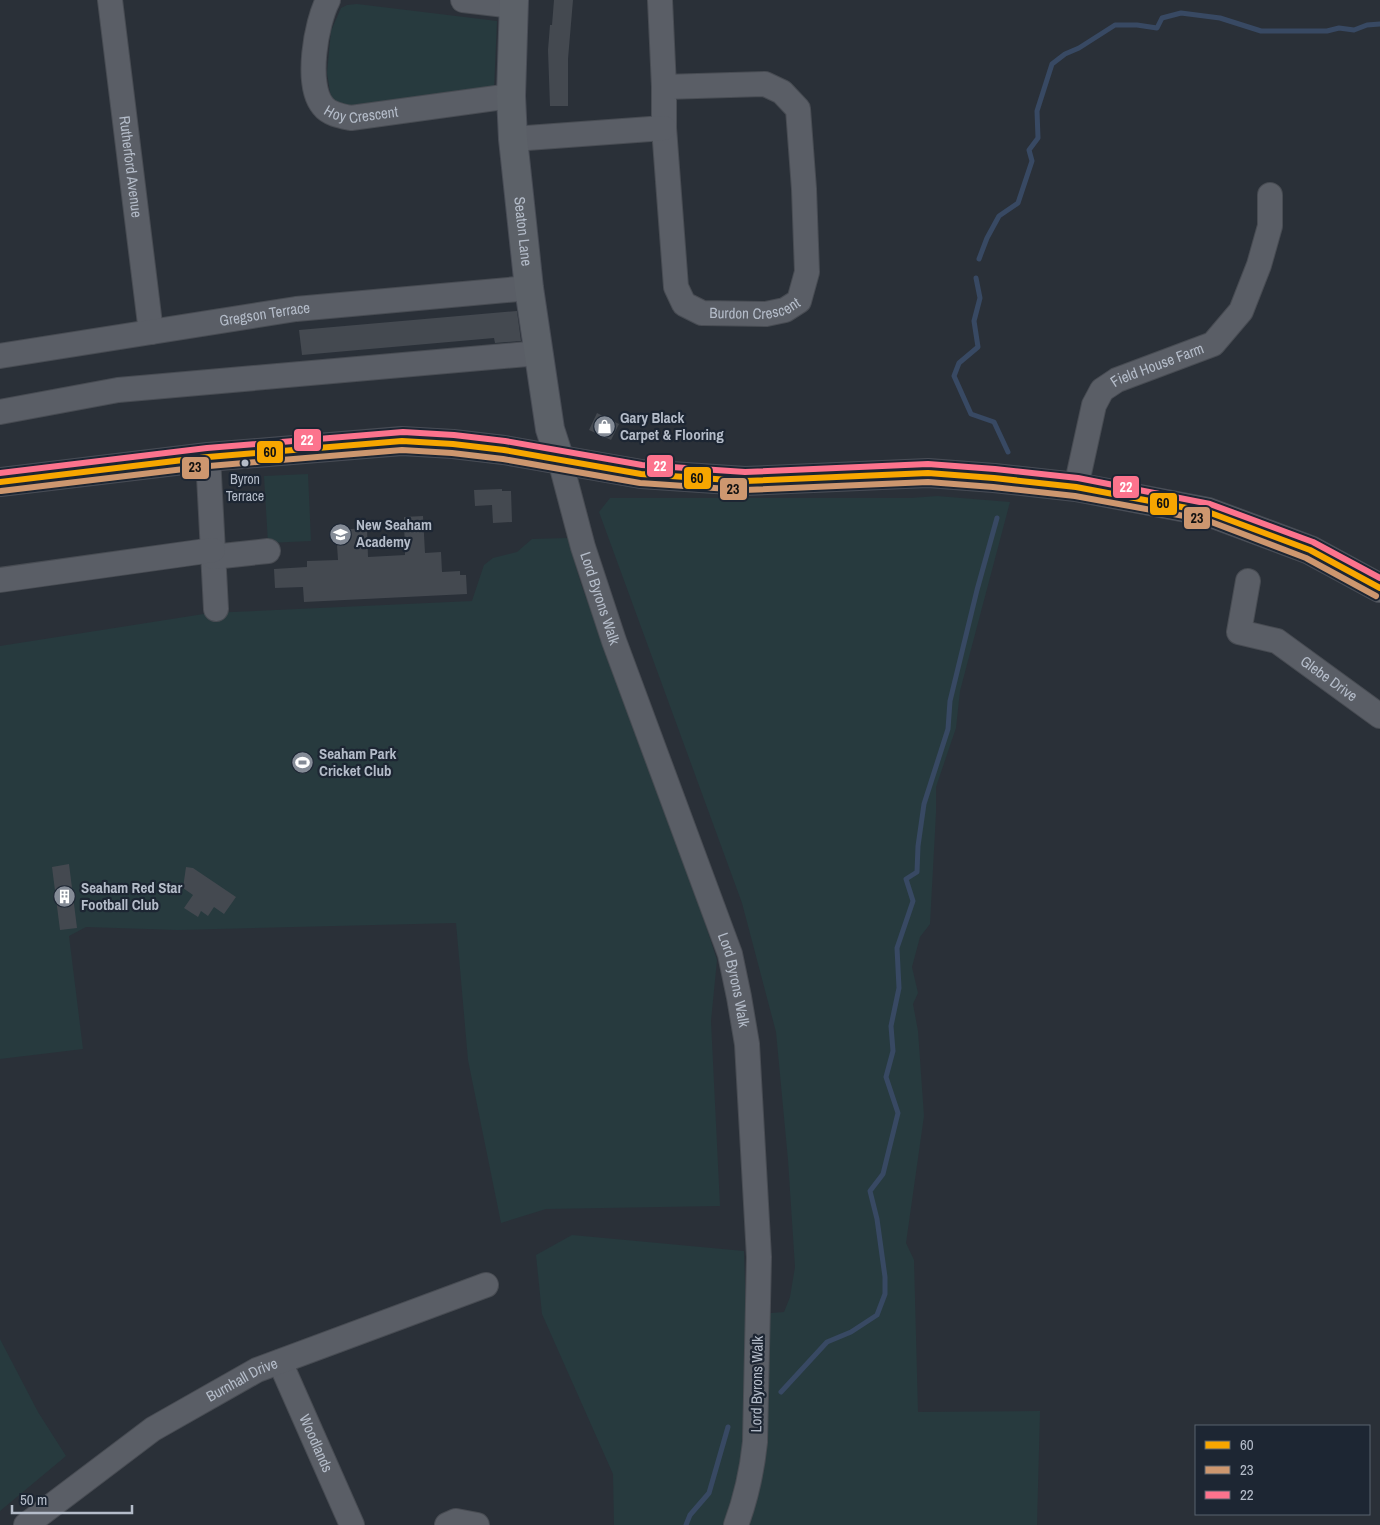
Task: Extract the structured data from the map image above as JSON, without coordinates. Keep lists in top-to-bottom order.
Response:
{
  "streets": {
    "main road": ["Seaton Lane"],
    "street": [
      "Hoy Crescent",
      "Rutherford Avenue",
      "Burdon Crescent",
      "Gregson Terrace",
      "Field House Farm",
      "Lord Byrons Walk",
      "Glebe Drive",
      "Burnhall Drive",
      "Woodlands"
    ]
  },
  "crossings": [
    ["Hoy Crescent", "Seaton Lane"],
    ["Rutherford Avenue", "Gregson Terrace"],
    ["Seaton Lane", "Gregson Terrace"],
    ["Seaton Lane", "Lord Byrons Walk"],
    ["Burnhall Drive", "Woodlands"]
  ],
  "places": {
    "shop": ["Gary Black Carpet & Flooring"],
    "other": ["Byron Terrace"],
    "school or university": ["New Seaham Academy"],
    "sports": ["Seaham Park Cricket Club"],
    "building": ["Seaham Red Star Football Club"]
  },
  "lines": ["transit line 22", "transit line 60", "transit line 23"],
  "legend": ["60", "23", "22"],
  "scale_bar": "50 m"
}
